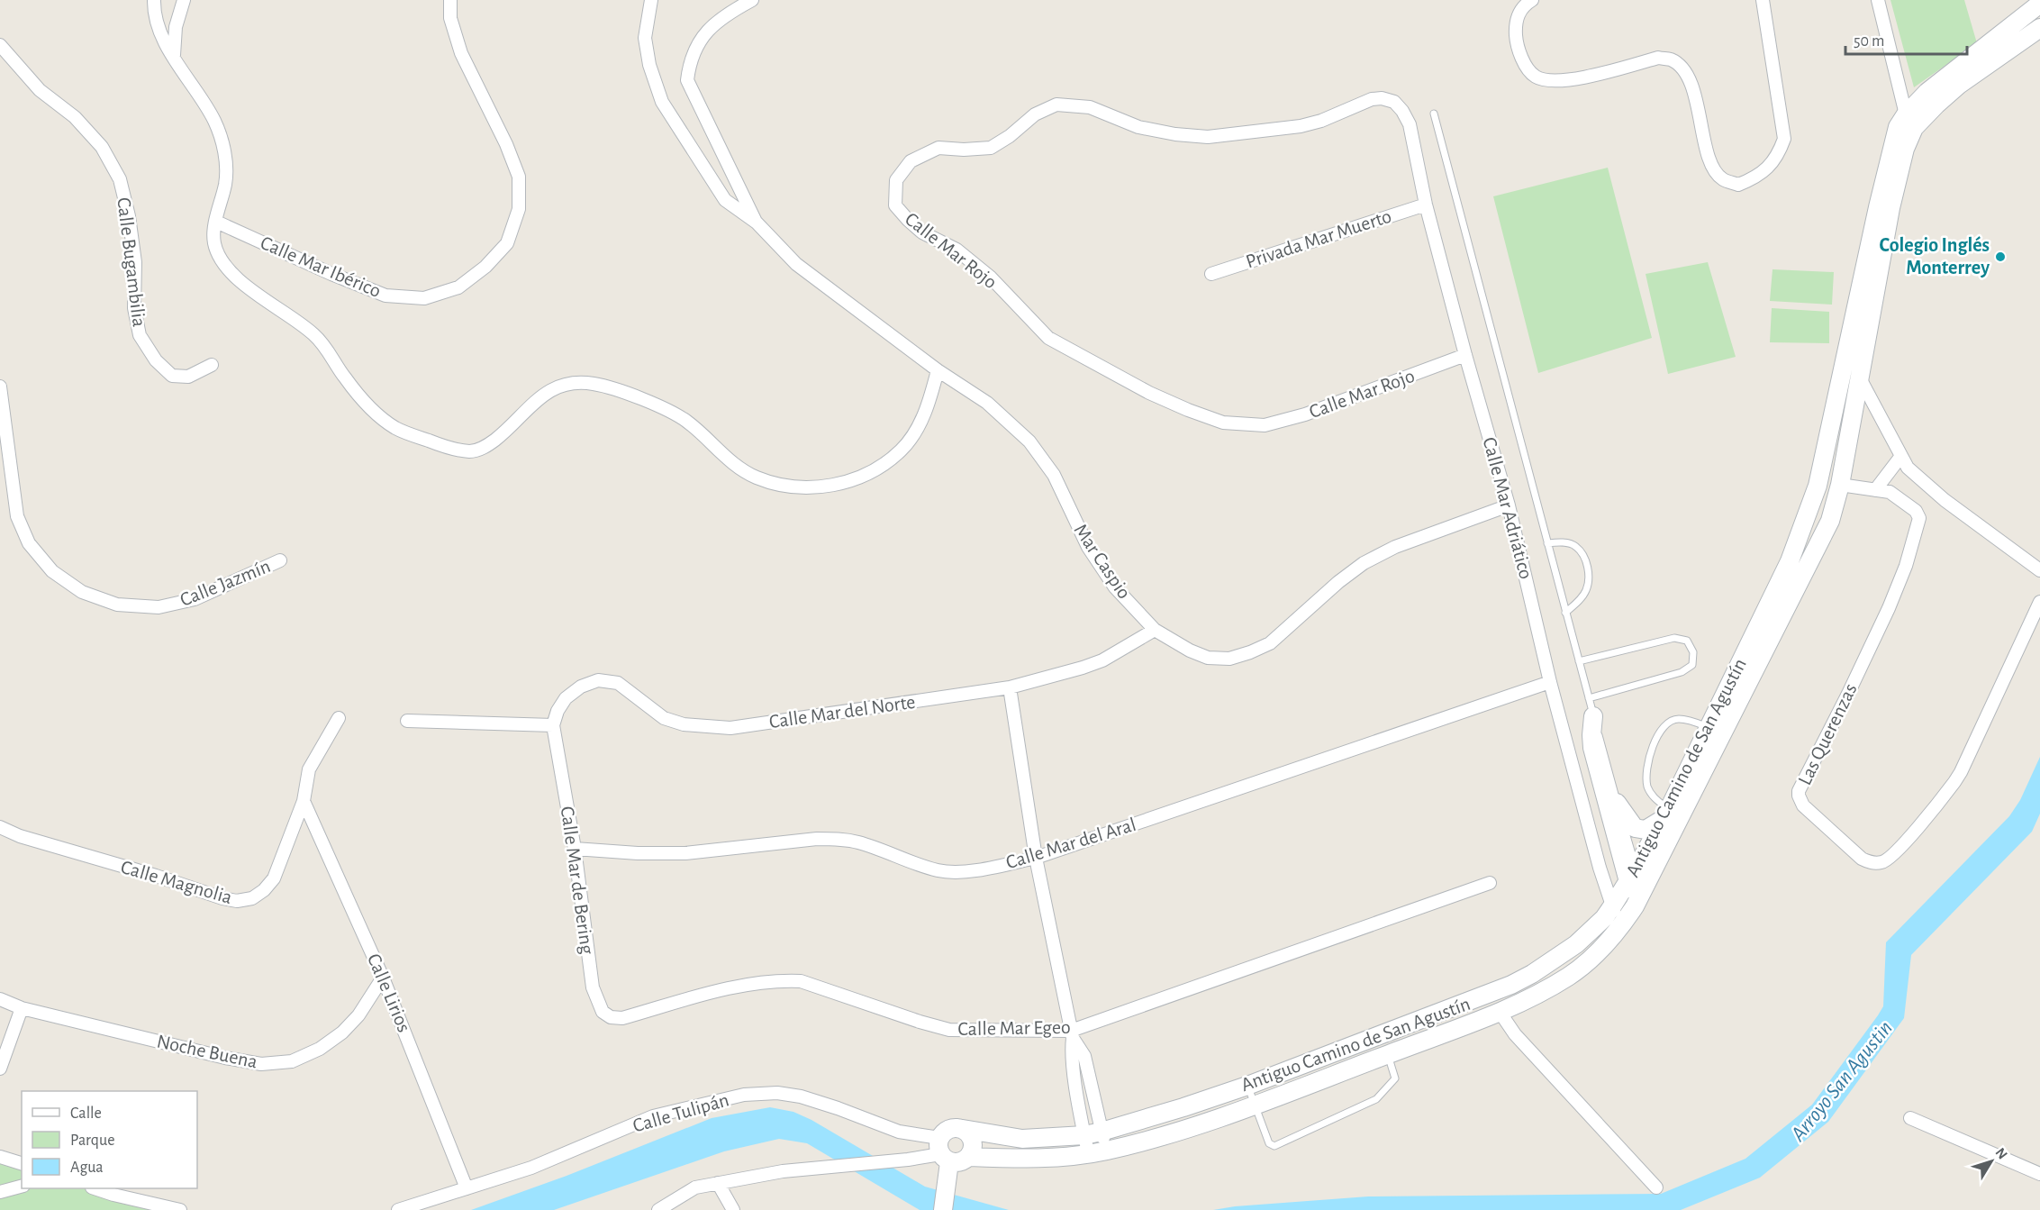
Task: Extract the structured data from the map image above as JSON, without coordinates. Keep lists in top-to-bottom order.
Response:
{
  "streets": {
    "street": [
      "Privada Mar Muerto",
      "Calle Mar Rojo",
      "Calle Bugambilia",
      "Calle Mar Ibérico",
      "Calle Mar Adriático",
      "Mar Caspio",
      "Calle Jazmín",
      "Calle Mar del Norte",
      "Las Querenzas",
      "Antiguo Camino de San Agustín",
      "Calle Mar del Aral",
      "Calle Mar de Bering",
      "Calle Magnolia",
      "Calle Lirios",
      "Calle Mar Egeo",
      "Noche Buena",
      "Calle Tulipán"
    ]
  },
  "crossings": [
    ["Privada Mar Muerto", "Calle Mar Adriático"],
    ["Calle Mar Rojo", "Calle Mar Adriático"],
    ["Calle Mar Adriático", "Mar Caspio"],
    ["Calle Mar Adriático", "Antiguo Camino de San Agustín"],
    ["Calle Mar Adriático", "Calle Mar del Aral"],
    ["Mar Caspio", "Calle Mar del Norte"],
    ["Calle Mar del Norte", "Calle Mar de Bering"],
    ["Las Querenzas", "Antiguo Camino de San Agustín"],
    ["Antiguo Camino de San Agustín", "Calle Tulipán"],
    ["Calle Mar del Aral", "Calle Mar de Bering"],
    ["Calle Mar de Bering", "Calle Mar Egeo"],
    ["Calle Magnolia", "Calle Lirios"],
    ["Calle Lirios", "Noche Buena"],
    ["Calle Lirios", "Calle Tulipán"]
  ],
  "water": ["Arroyo San Agustin"],
  "places": ["Colegio Inglés Monterrey"],
  "legend": ["Calle", "Parque", "Agua"],
  "scale_bar": "50 m",
  "north": "top right"
}
